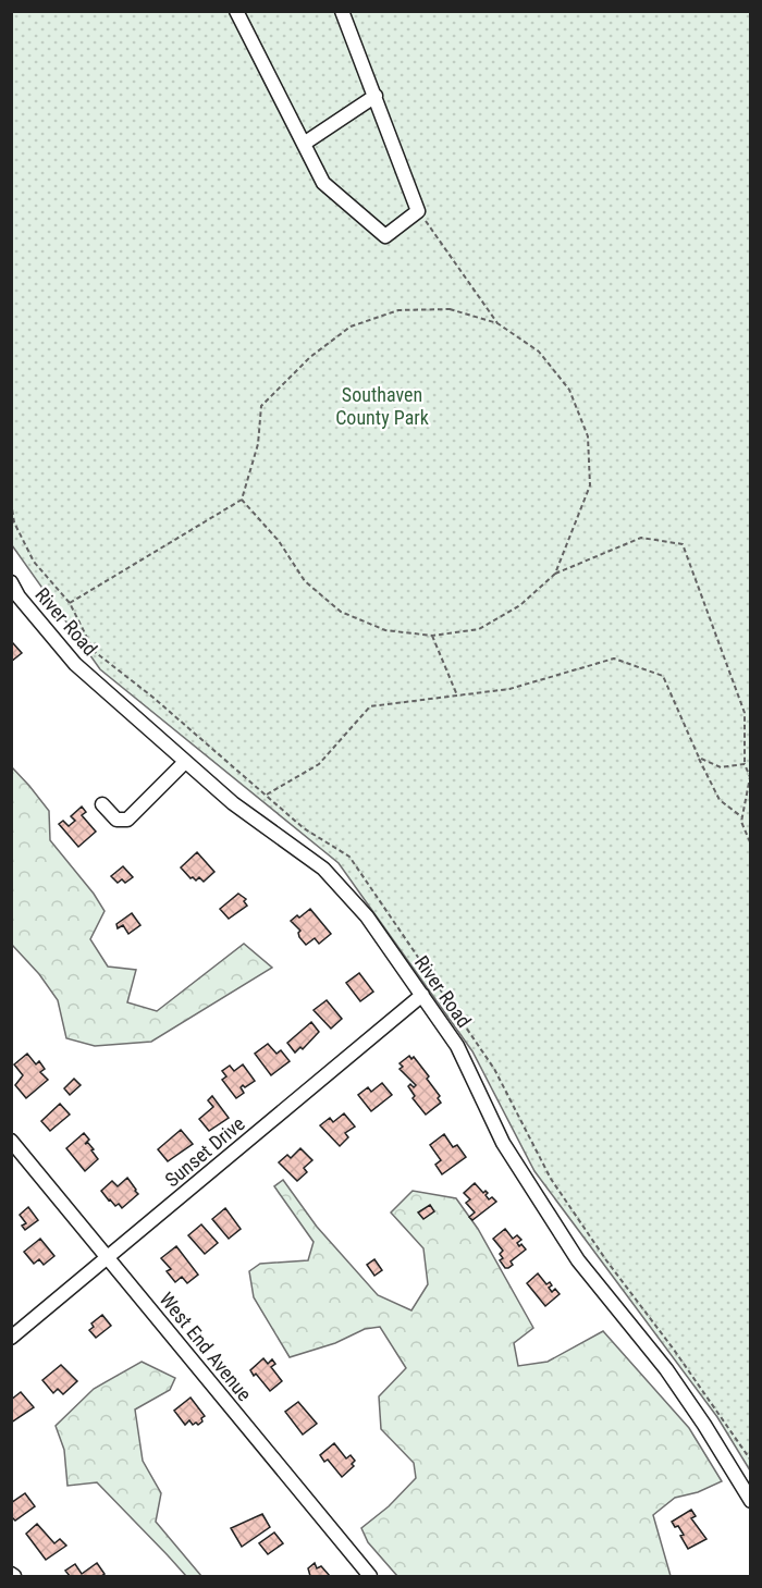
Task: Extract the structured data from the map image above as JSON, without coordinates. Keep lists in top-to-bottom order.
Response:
{
  "streets": {
    "street": ["River Road", "Sunset Drive", "West End Avenue"]
  },
  "crossings": [
    ["River Road", "Sunset Drive"],
    ["Sunset Drive", "West End Avenue"]
  ],
  "parks": ["Southaven County Park"]
}
